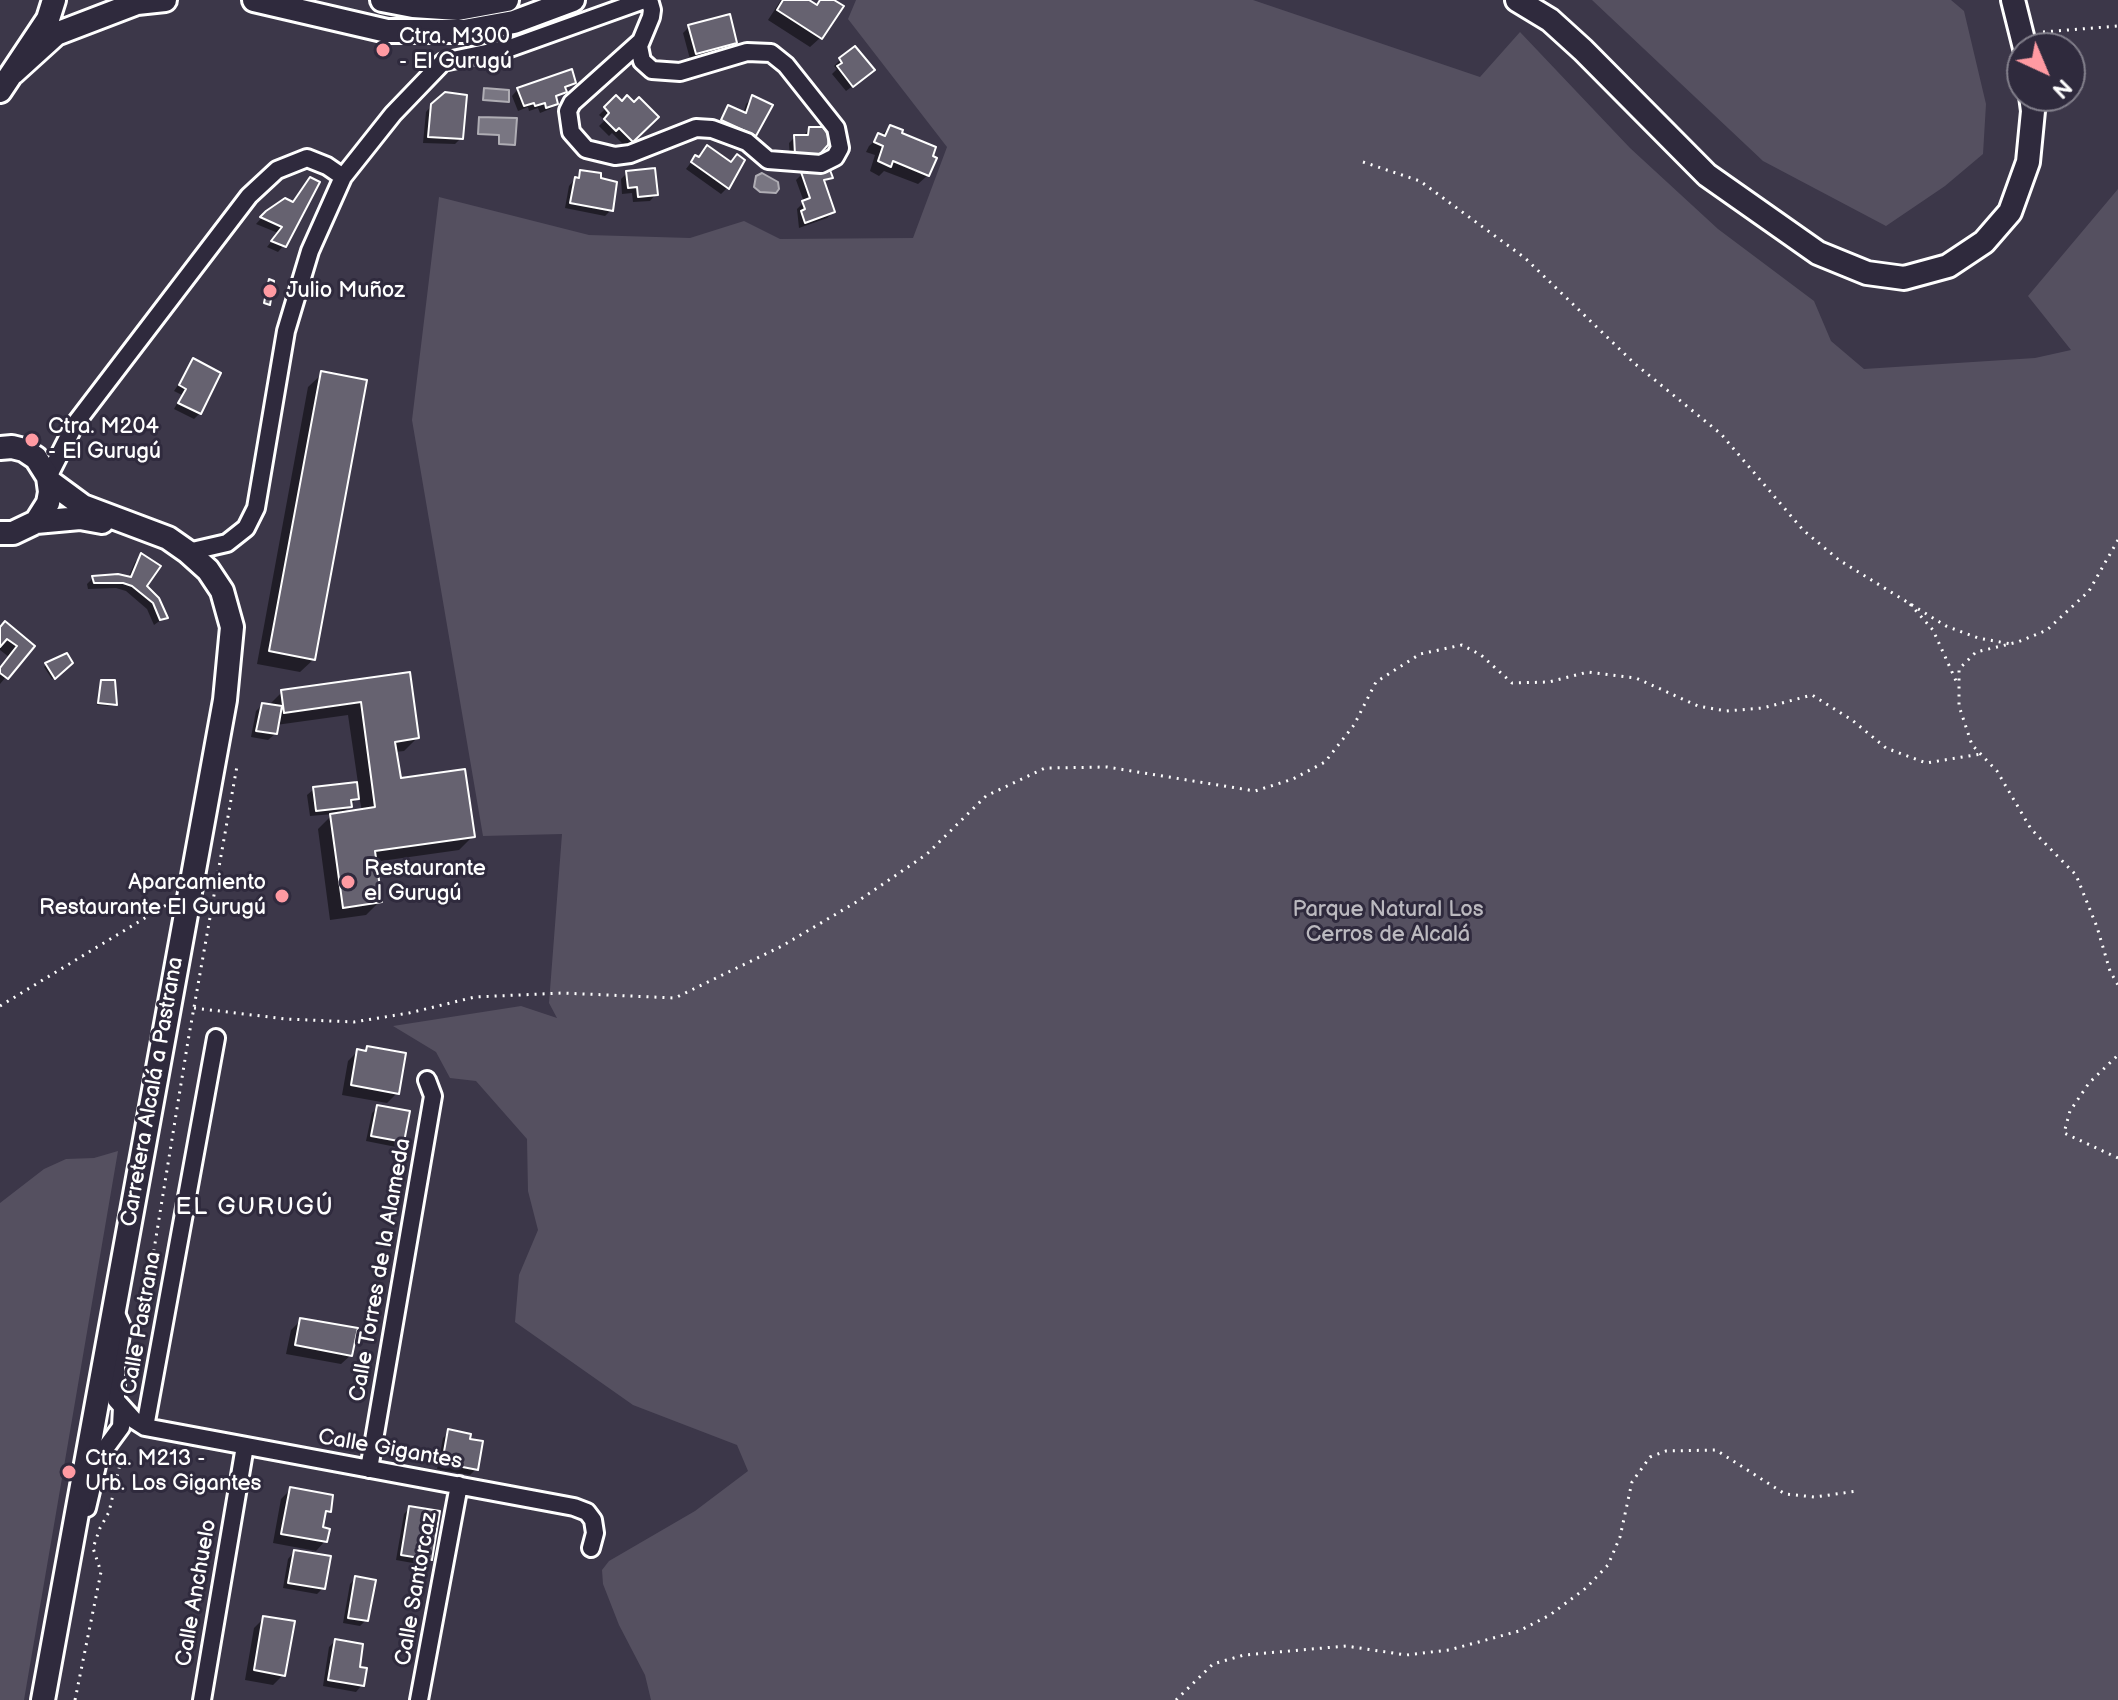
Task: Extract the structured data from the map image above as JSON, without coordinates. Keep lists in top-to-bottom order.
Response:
{
  "streets": {
    "main road": ["Carretera Alcalá a Pastrana"],
    "street": [
      "Calle Torres de la Alameda",
      "Calle Pastrana",
      "Calle Gigantes",
      "Calle Santorcaz",
      "Calle Anchuelo"
    ]
  },
  "crossings": [
    ["Calle Torres de la Alameda", "Calle Gigantes"],
    ["Calle Pastrana", "Calle Gigantes"],
    ["Calle Gigantes", "Calle Santorcaz"],
    ["Calle Gigantes", "Calle Anchuelo"]
  ],
  "districts": ["EL GURUGÚ"],
  "parks": ["Parque Natural Los Cerros de Alcalá"],
  "places": [
    "Ctra. M300 - El Gurugú",
    "Julio Muñoz",
    "Ctra. M204 - El Gurugú",
    "Restaurante el Gurugú",
    "Aparcamiento Restaurante El Gurugú",
    "Ctra. M213 - Urb. Los Gigantes"
  ],
  "north": "bottom right"
}
